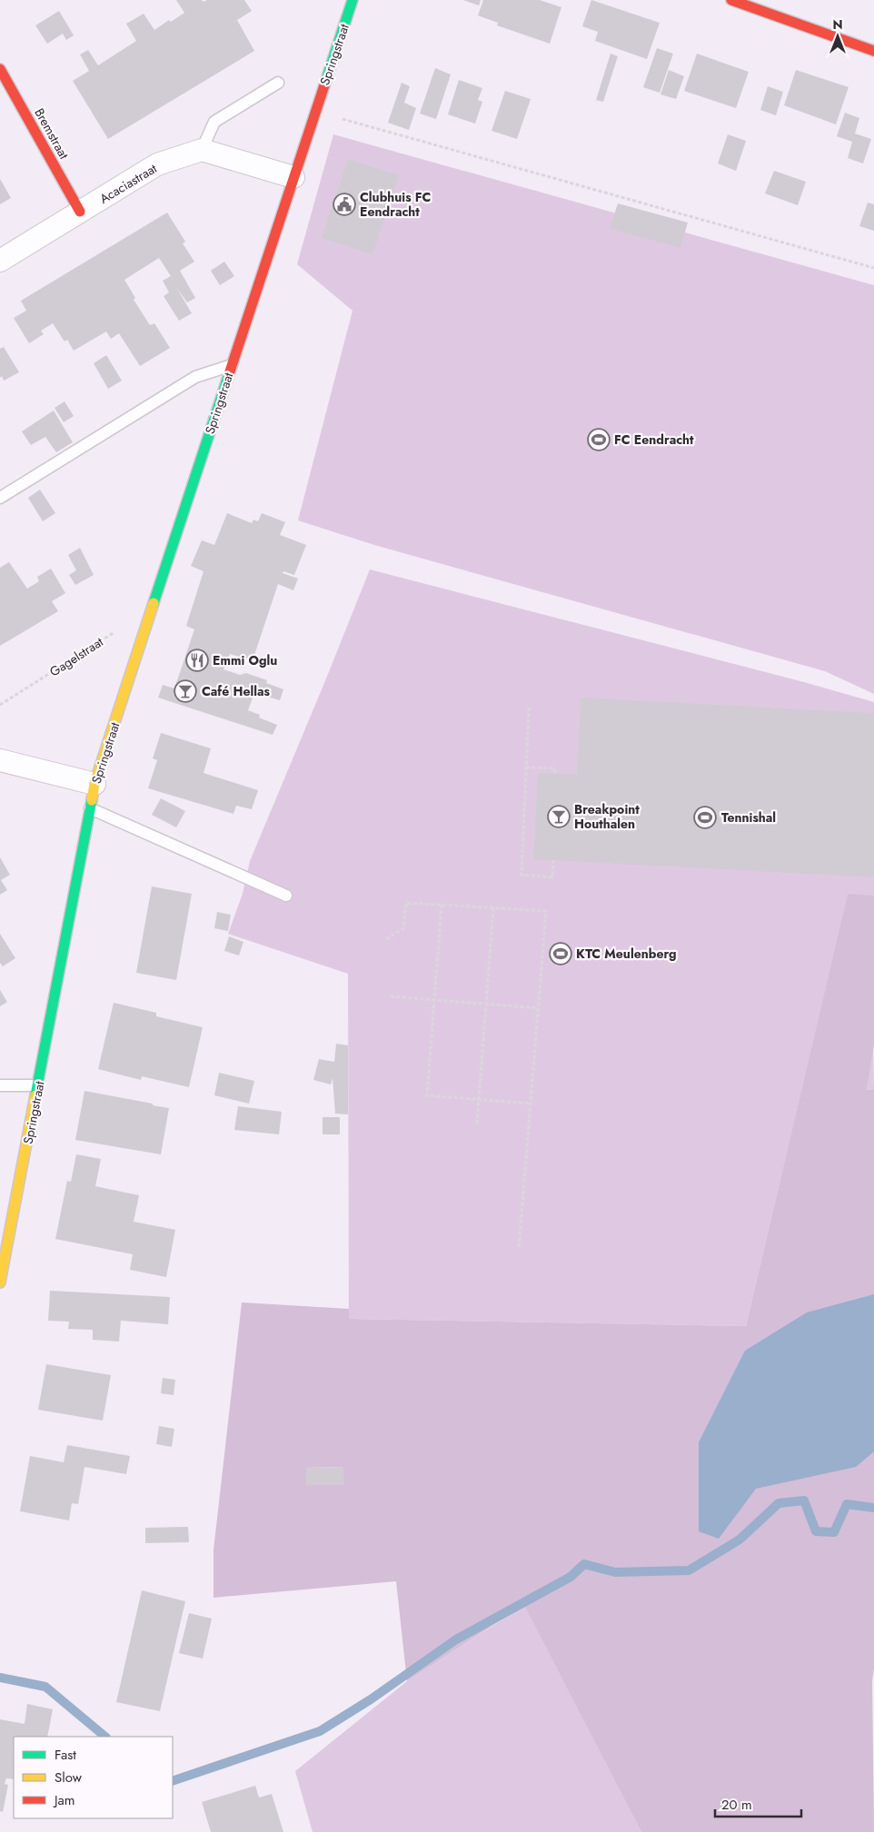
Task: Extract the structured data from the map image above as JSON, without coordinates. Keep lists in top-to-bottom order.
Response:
{
  "streets": {
    "street": ["Springstraat", "Bremstraat", "Acaciastraat"],
    "path": ["Gagelstraat"]
  },
  "crossings": [
    ["Springstraat", "Gagelstraat"],
    ["Bremstraat", "Acaciastraat"]
  ],
  "places": {
    "public building": ["Clubhuis FC Eendracht"],
    "sports": ["FC Eendracht", "Tennishal", "KTC Meulenberg"],
    "restaurant": ["Emmi Oglu"],
    "bar": ["Café Hellas", "Breakpoint Houthalen"]
  },
  "legend": ["Fast", "Slow", "Jam"],
  "scale_bar": "20 m",
  "north": "top"
}
